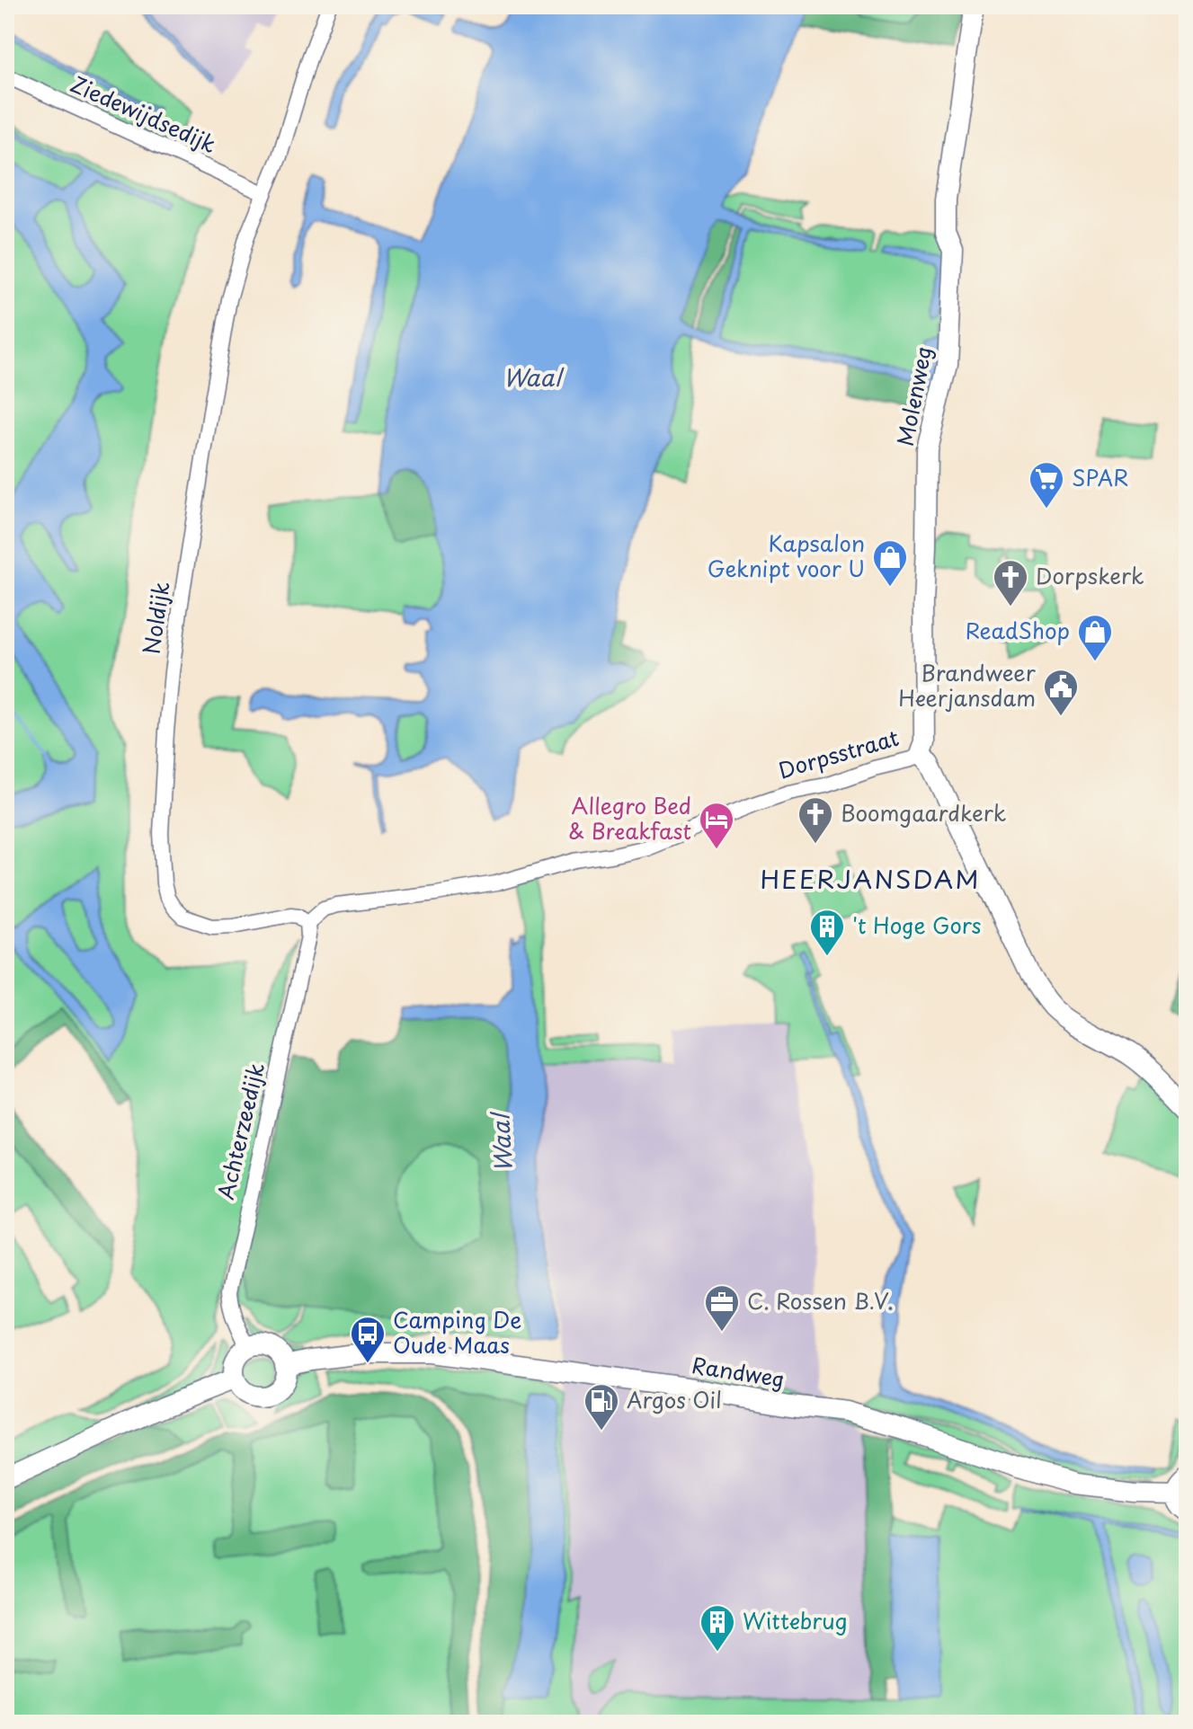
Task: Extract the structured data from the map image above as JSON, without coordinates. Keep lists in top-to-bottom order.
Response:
{
  "streets": {
    "main road": ["Molenweg", "Dorpsstraat", "Randweg"],
    "street": ["Ziedewijdsedijk", "Noldijk", "Achterzeedijk"]
  },
  "crossings": [
    ["Ziedewijdsedijk", "Noldijk"],
    ["Molenweg", "Dorpsstraat"],
    ["Noldijk", "Dorpsstraat"],
    ["Noldijk", "Achterzeedijk"],
    ["Dorpsstraat", "Achterzeedijk"],
    ["Achterzeedijk", "Randweg"]
  ],
  "districts": ["HEERJANSDAM"],
  "water": ["Waal"],
  "places": {
    "supermarket": ["SPAR"],
    "shop": ["Kapsalon Geknipt voor U", "ReadShop"],
    "church": ["Dorpskerk", "Boomgaardkerk"],
    "public building": ["Brandweer Heerjansdam"],
    "hotel": ["Allegro Bed & Breakfast"],
    "building": ["'t Hoge Gors", "Wittebrug"],
    "office": ["C. Rossen B.V."],
    "bus stop": ["Camping De Oude Maas"],
    "fuel station": ["Argos Oil"]
  }
}
